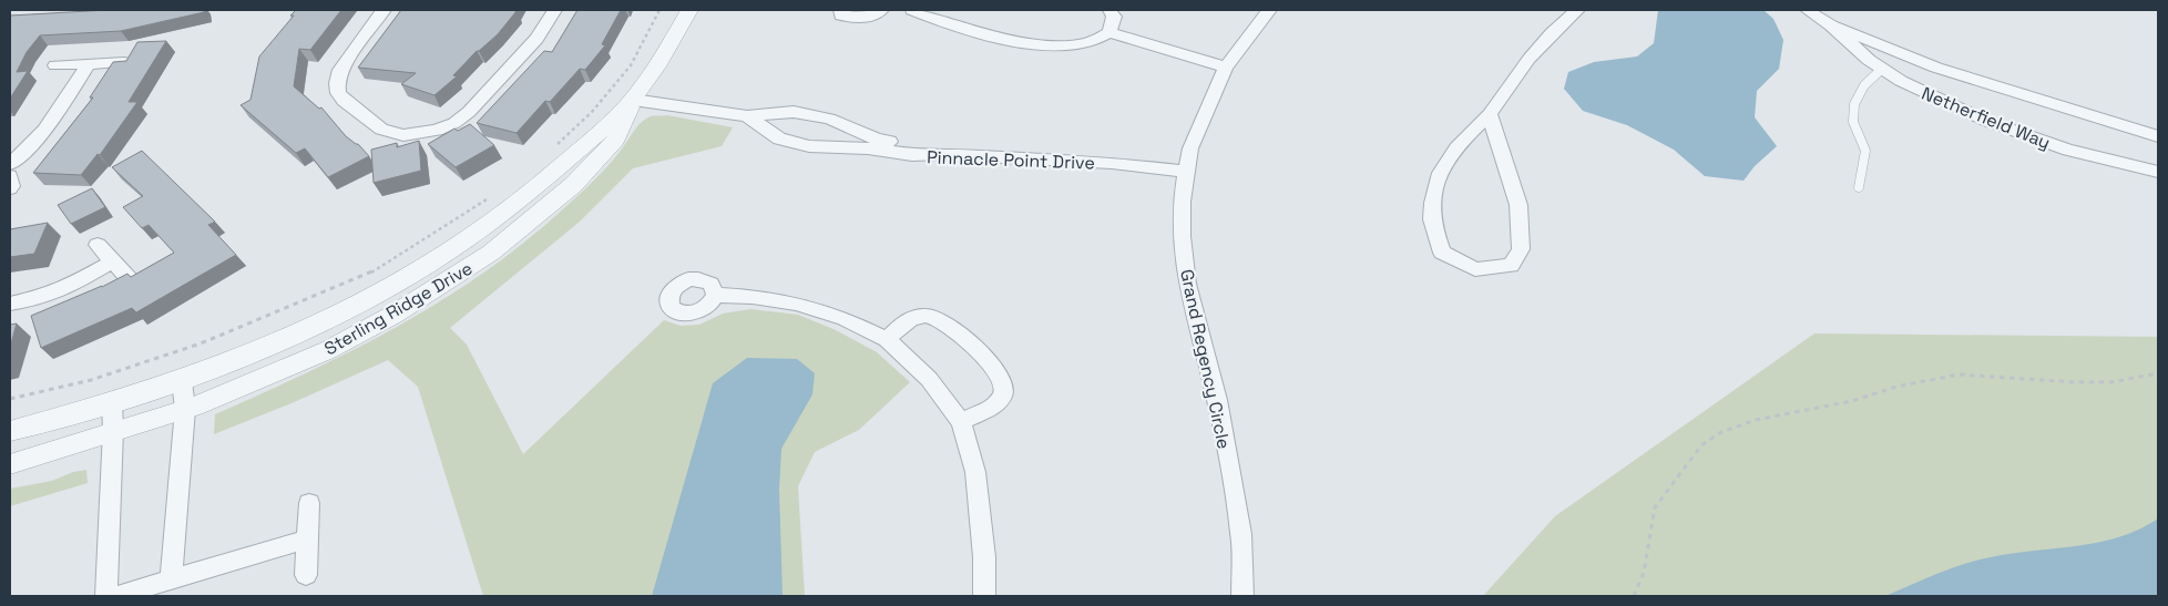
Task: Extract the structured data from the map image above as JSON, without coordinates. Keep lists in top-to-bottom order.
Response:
{
  "streets": {
    "street": [
      "Netherfield Way",
      "Pinnacle Point Drive",
      "Sterling Ridge Drive",
      "Grand Regency Circle"
    ]
  },
  "crossings": [
    ["Pinnacle Point Drive", "Sterling Ridge Drive"],
    ["Pinnacle Point Drive", "Grand Regency Circle"]
  ]
}
